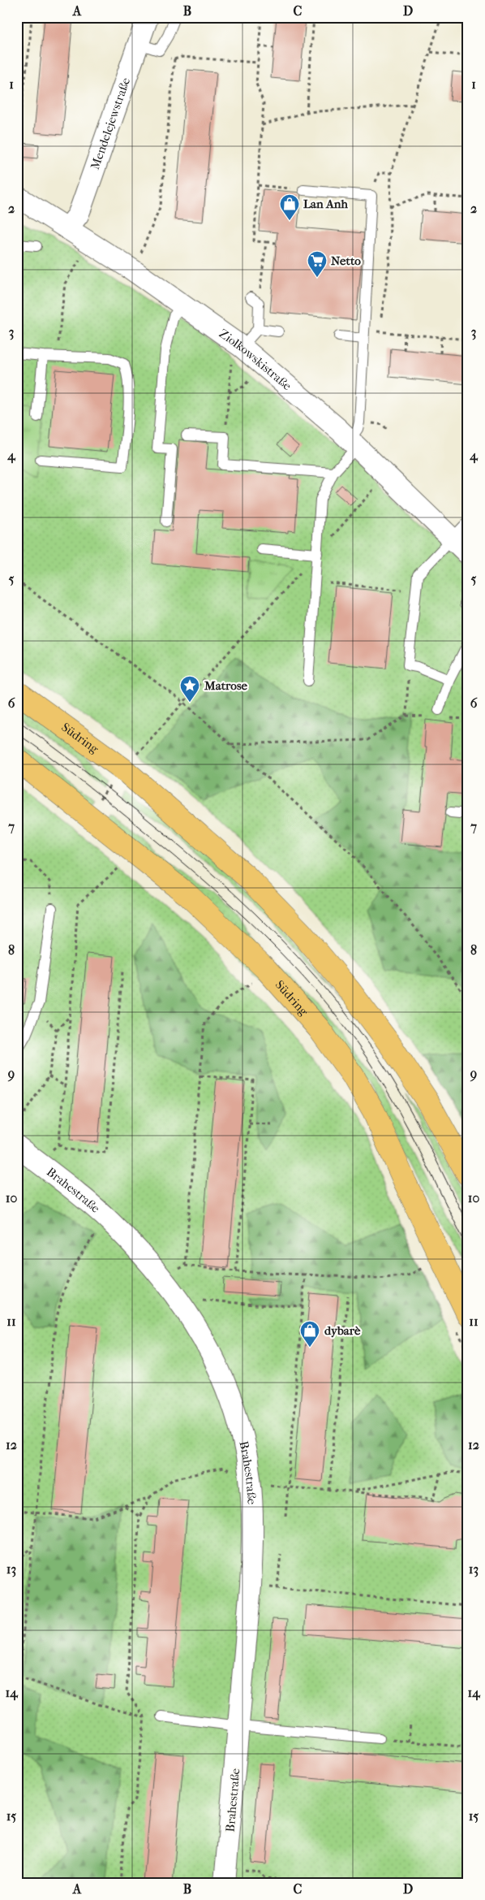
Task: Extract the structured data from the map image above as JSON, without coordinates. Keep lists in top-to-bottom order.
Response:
{
  "streets": {
    "main road": ["Südring"],
    "street": ["Mendelejewstraße", "Ziolkowskistraße", "Brahestraße"]
  },
  "crossings": [
    ["Mendelejewstraße", "Ziolkowskistraße"]
  ],
  "places": {
    "shop": ["Lan Anh", "dybarè"],
    "supermarket": ["Netto"],
    "place": ["Matrose"]
  },
  "grid": {
    "columns": [
      "A",
      "B",
      "C",
      "D"
    ],
    "rows": [
      "1",
      "2",
      "3",
      "4",
      "5",
      "6",
      "7",
      "8",
      "9",
      "10",
      "11",
      "12",
      "13",
      "14",
      "15"
    ]
  }
}
